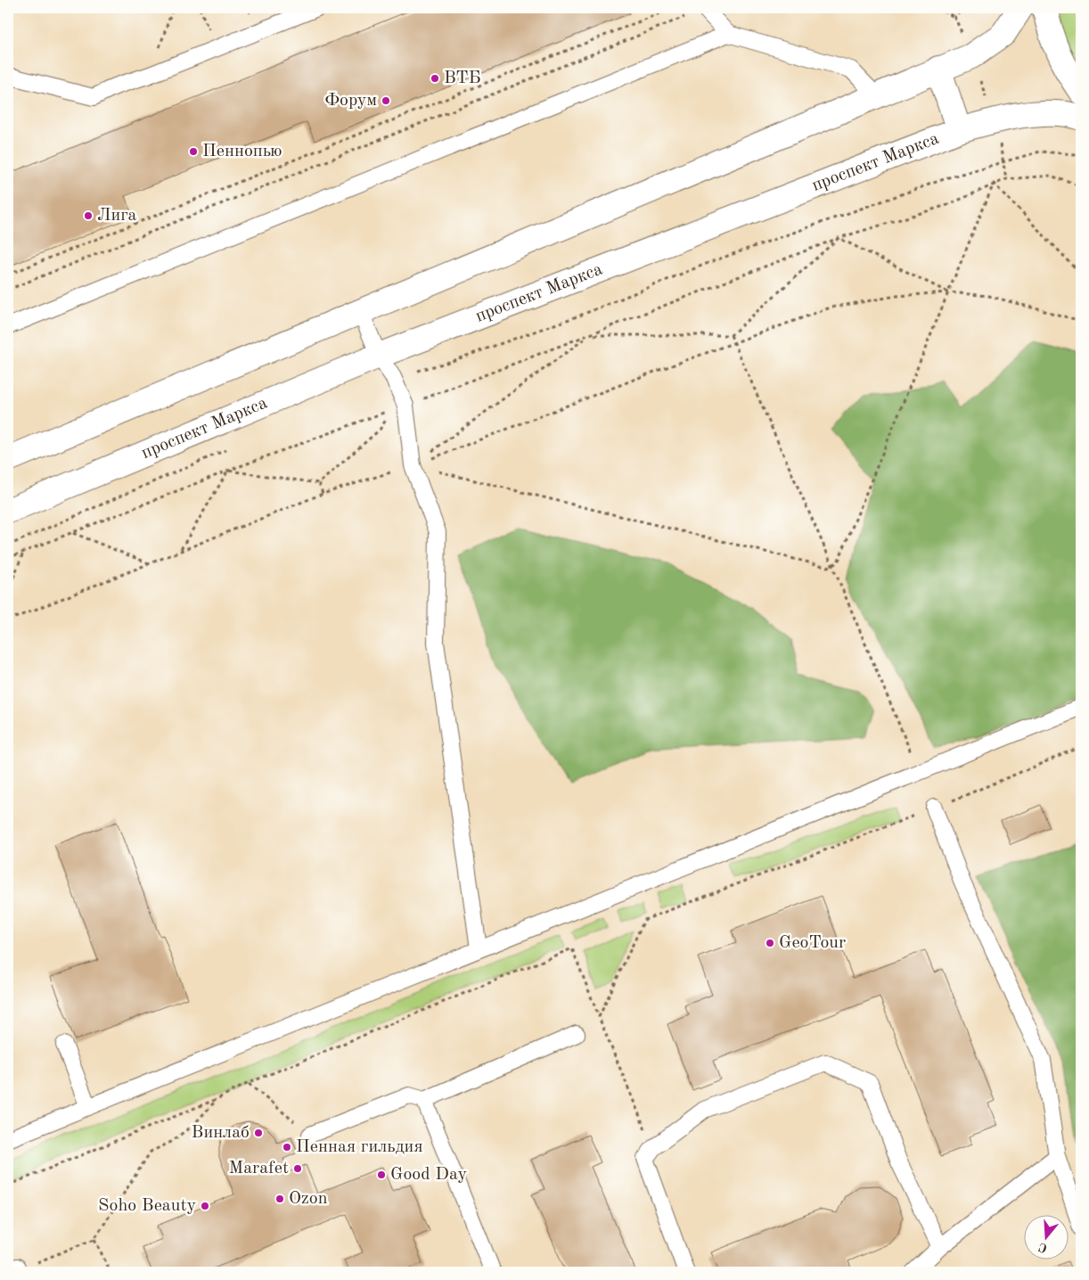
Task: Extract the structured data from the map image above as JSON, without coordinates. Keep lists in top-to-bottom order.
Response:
{
  "streets": {
    "main road": ["проспект Маркса"]
  },
  "places": [
    "ВТБ",
    "Форум",
    "Пеннопью",
    "Лига",
    "GeoTour",
    "Винлаб",
    "Пенная гильдия",
    "Marafet",
    "Good Day",
    "Ozon",
    "Soho Beauty"
  ],
  "north": "bottom"
}
